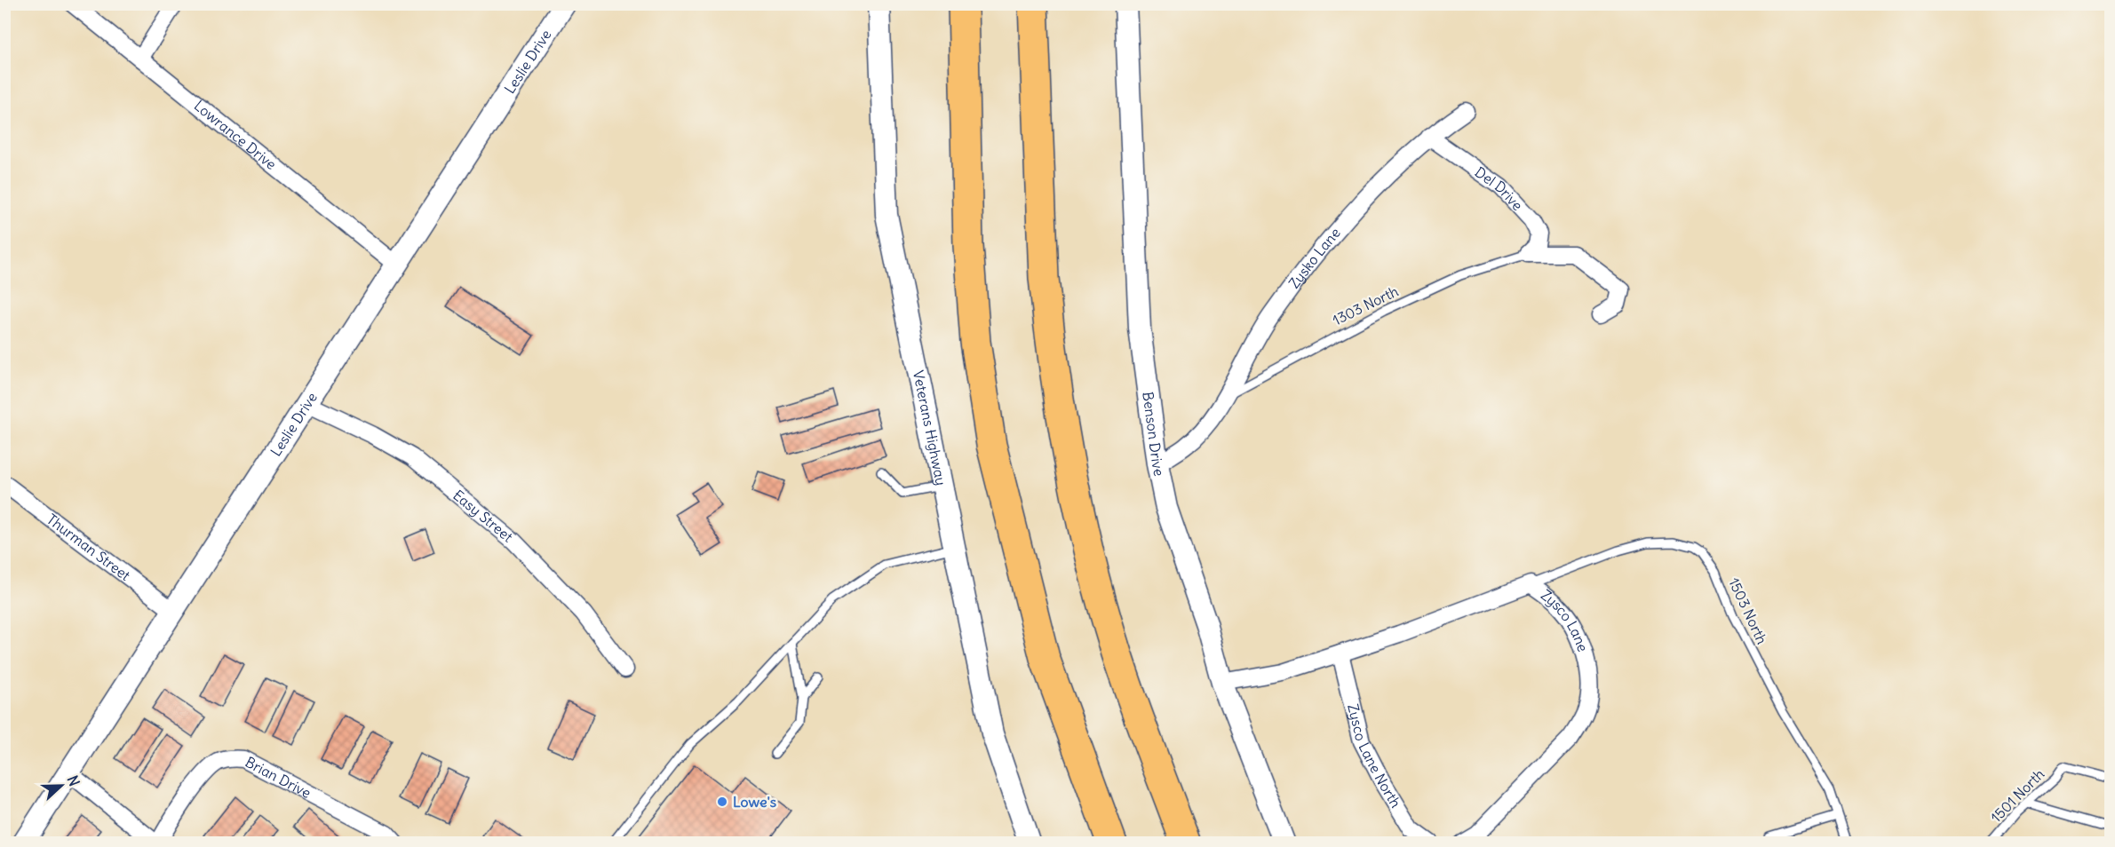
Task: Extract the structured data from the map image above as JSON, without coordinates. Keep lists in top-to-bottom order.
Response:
{
  "streets": {
    "street": [
      "Leslie Drive",
      "Lowrance Drive",
      "Del Drive",
      "Zysko Lane",
      "Veterans Highway",
      "Benson Drive",
      "Easy Street",
      "Thurman Street",
      "Zysco Lane",
      "Zysco Lane North",
      "Brian Drive"
    ],
    "lane": ["1303 North", "1503 North", "1501 North"]
  },
  "crossings": [
    ["Leslie Drive", "Lowrance Drive"],
    ["Leslie Drive", "Easy Street"],
    ["Leslie Drive", "Thurman Street"],
    ["Leslie Drive", "Brian Drive"],
    ["Del Drive", "Zysko Lane"],
    ["Del Drive", "1303 North"],
    ["Zysko Lane", "1303 North"],
    ["Zysko Lane", "Benson Drive"],
    ["Benson Drive", "Zysco Lane"],
    ["1503 North", "Zysco Lane"],
    ["Zysco Lane", "Zysco Lane North"]
  ],
  "places": ["Lowe's"],
  "north": "right"
}
